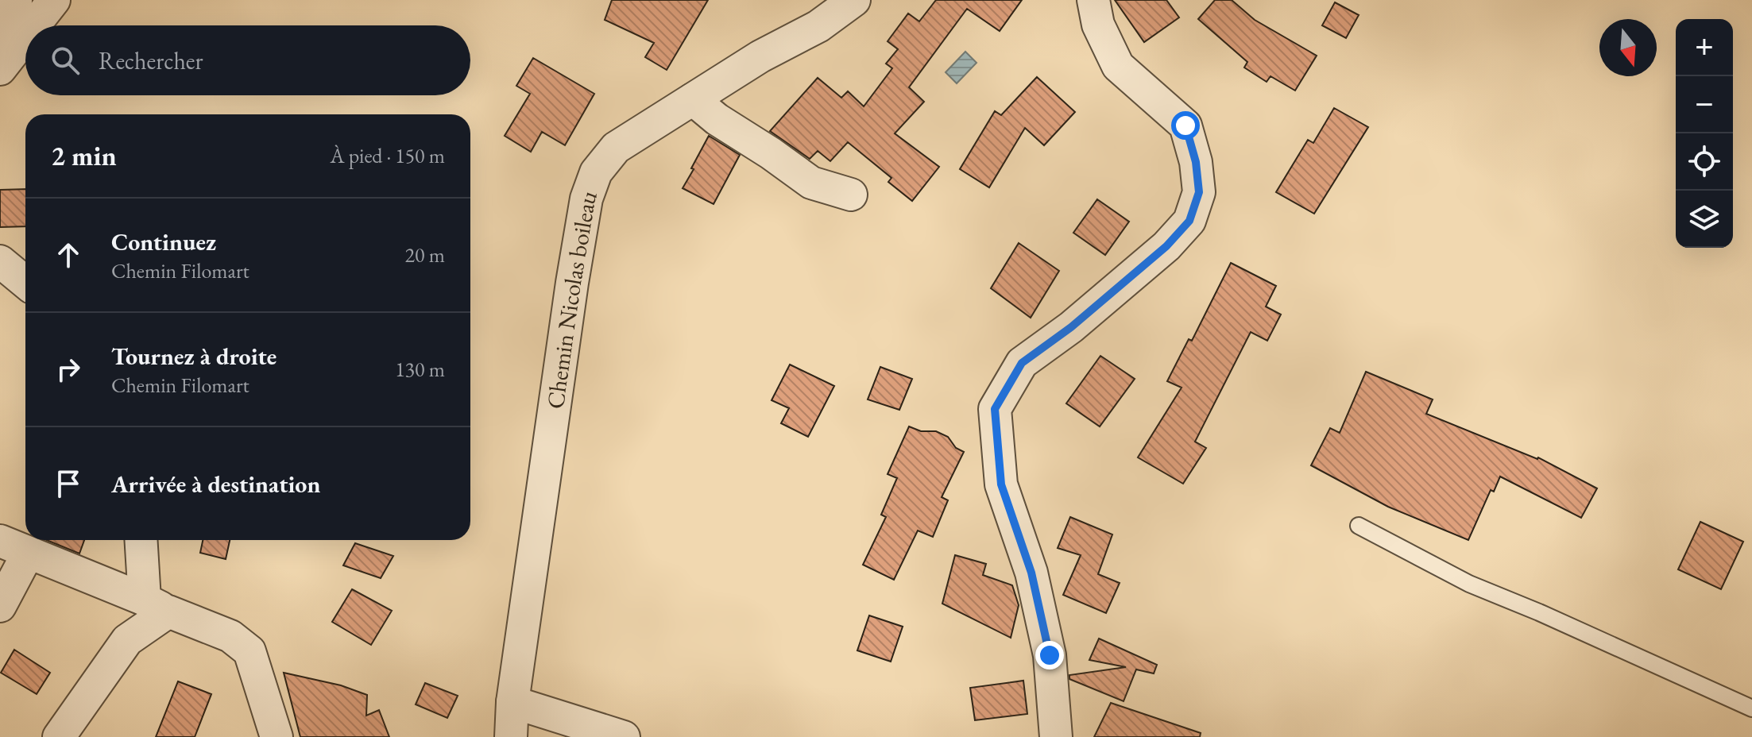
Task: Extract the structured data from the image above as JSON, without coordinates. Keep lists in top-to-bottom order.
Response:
{
  "streets": {
    "street": ["Chemin Nicolas boileau"]
  },
  "north": "bottom",
  "page": {
    "map_buttons": ["+", "−"],
    "search": "Rechercher",
    "heading": ["2 min", "À pied · 150 m"],
    "list": [
      ["Continuez", "Chemin Filomart", "20 m"],
      ["Tournez à droite", "Chemin Filomart", "130 m"],
      "Arrivée à destination"
    ]
  }
}
